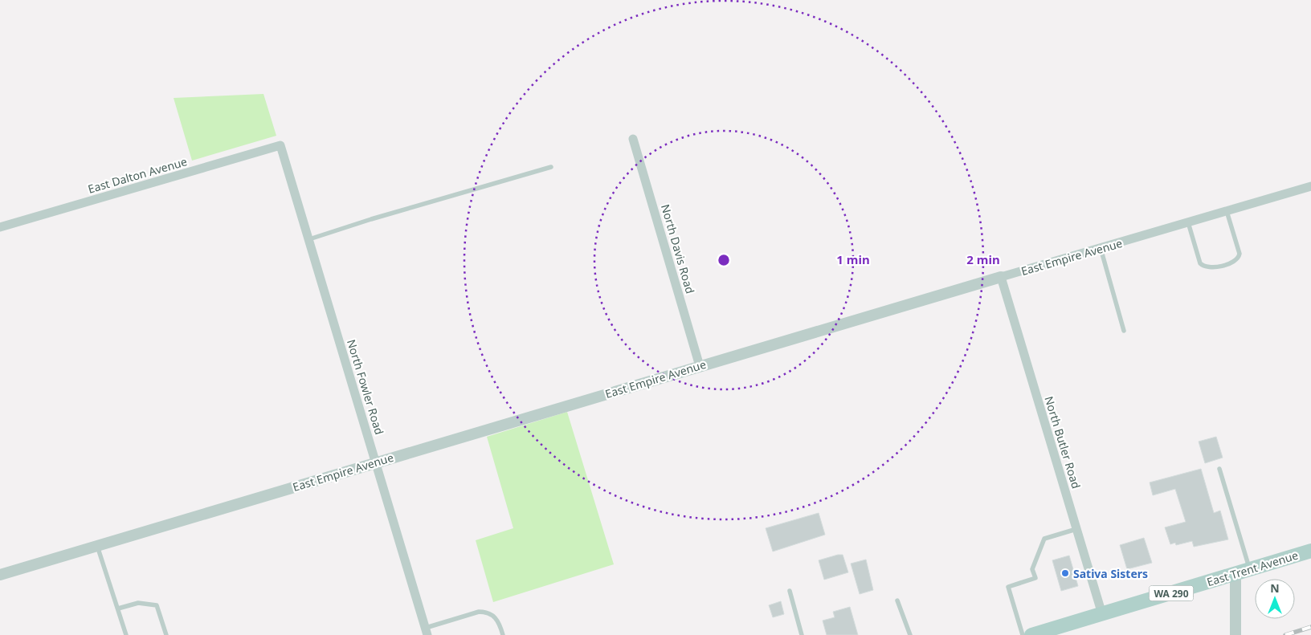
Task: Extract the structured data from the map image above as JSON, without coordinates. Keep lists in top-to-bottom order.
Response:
{
  "streets": {
    "main road": ["East Trent Avenue", "WA 290"],
    "street": [
      "East Dalton Avenue",
      "North Davis Road",
      "East Empire Avenue",
      "North Fowler Road",
      "North Butler Road"
    ]
  },
  "crossings": [
    ["East Dalton Avenue", "North Fowler Road"],
    ["North Davis Road", "East Empire Avenue"],
    ["East Empire Avenue", "North Fowler Road"],
    ["East Empire Avenue", "North Butler Road"],
    ["North Butler Road", "East Trent Avenue"]
  ],
  "places": ["Sativa Sisters"],
  "north": "top",
  "rings": ["1 min", "2 min"]
}
